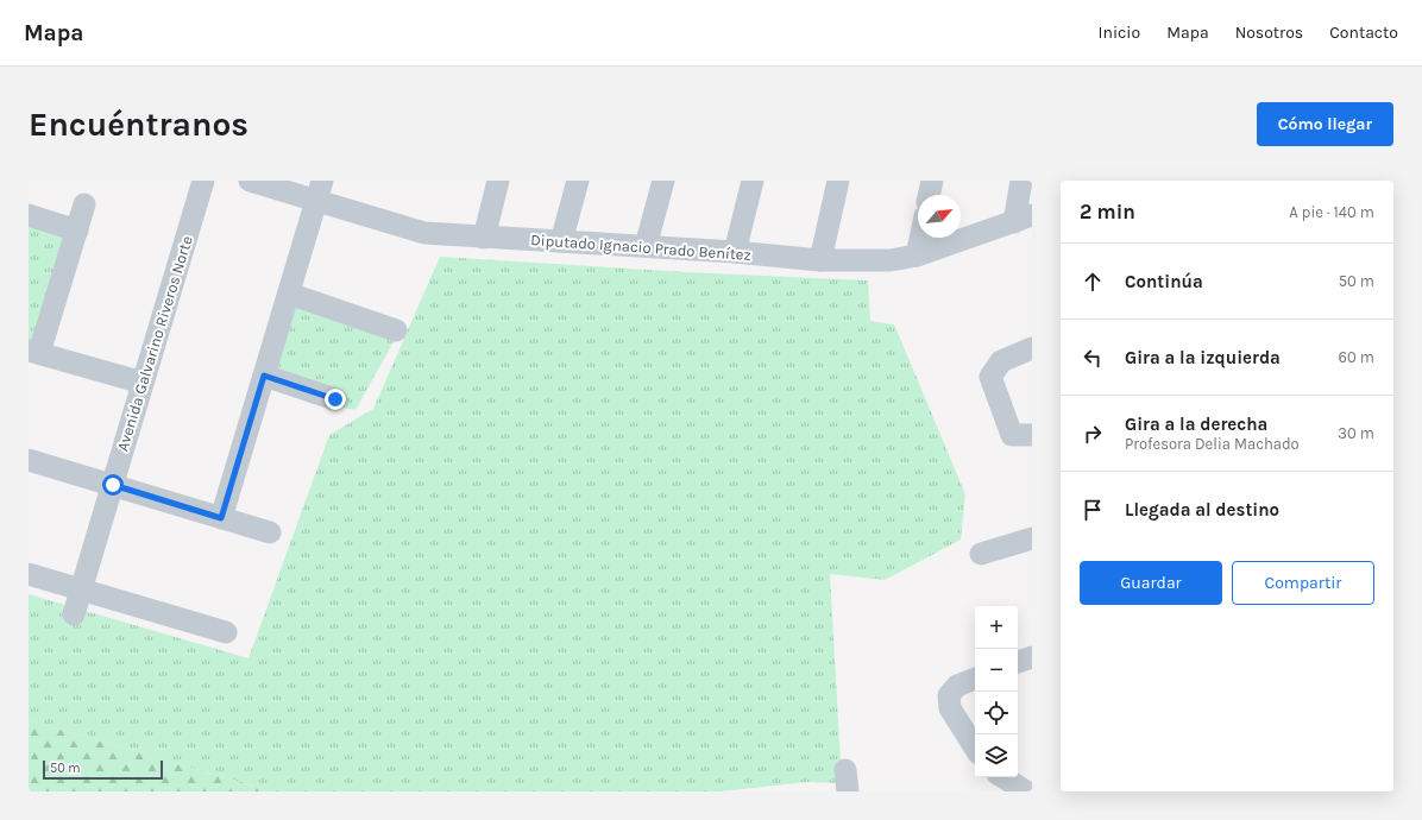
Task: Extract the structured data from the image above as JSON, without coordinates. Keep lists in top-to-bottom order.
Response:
{
  "streets": {
    "street": ["Diputado Ignacio Prado Benítez", "Avenida Galvarino Riveros Norte"]
  },
  "scale_bar": "50 m",
  "north": "top right",
  "page": {
    "header": "Mapa",
    "nav": [
      "Inicio",
      "Mapa",
      "Nosotros",
      "Contacto"
    ],
    "buttons": [
      "Cómo llegar",
      ["Guardar", "Compartir"]
    ],
    "title": "Encuéntranos",
    "heading": ["2 min", "A pie · 140 m"],
    "list": [
      ["Continúa", "50 m"],
      ["Gira a la izquierda", "60 m"],
      ["Gira a la derecha", "Profesora Delia Machado", "30 m"],
      "Llegada al destino"
    ],
    "map_buttons": ["+", "−"],
    "scale": "50 m"
  }
}
